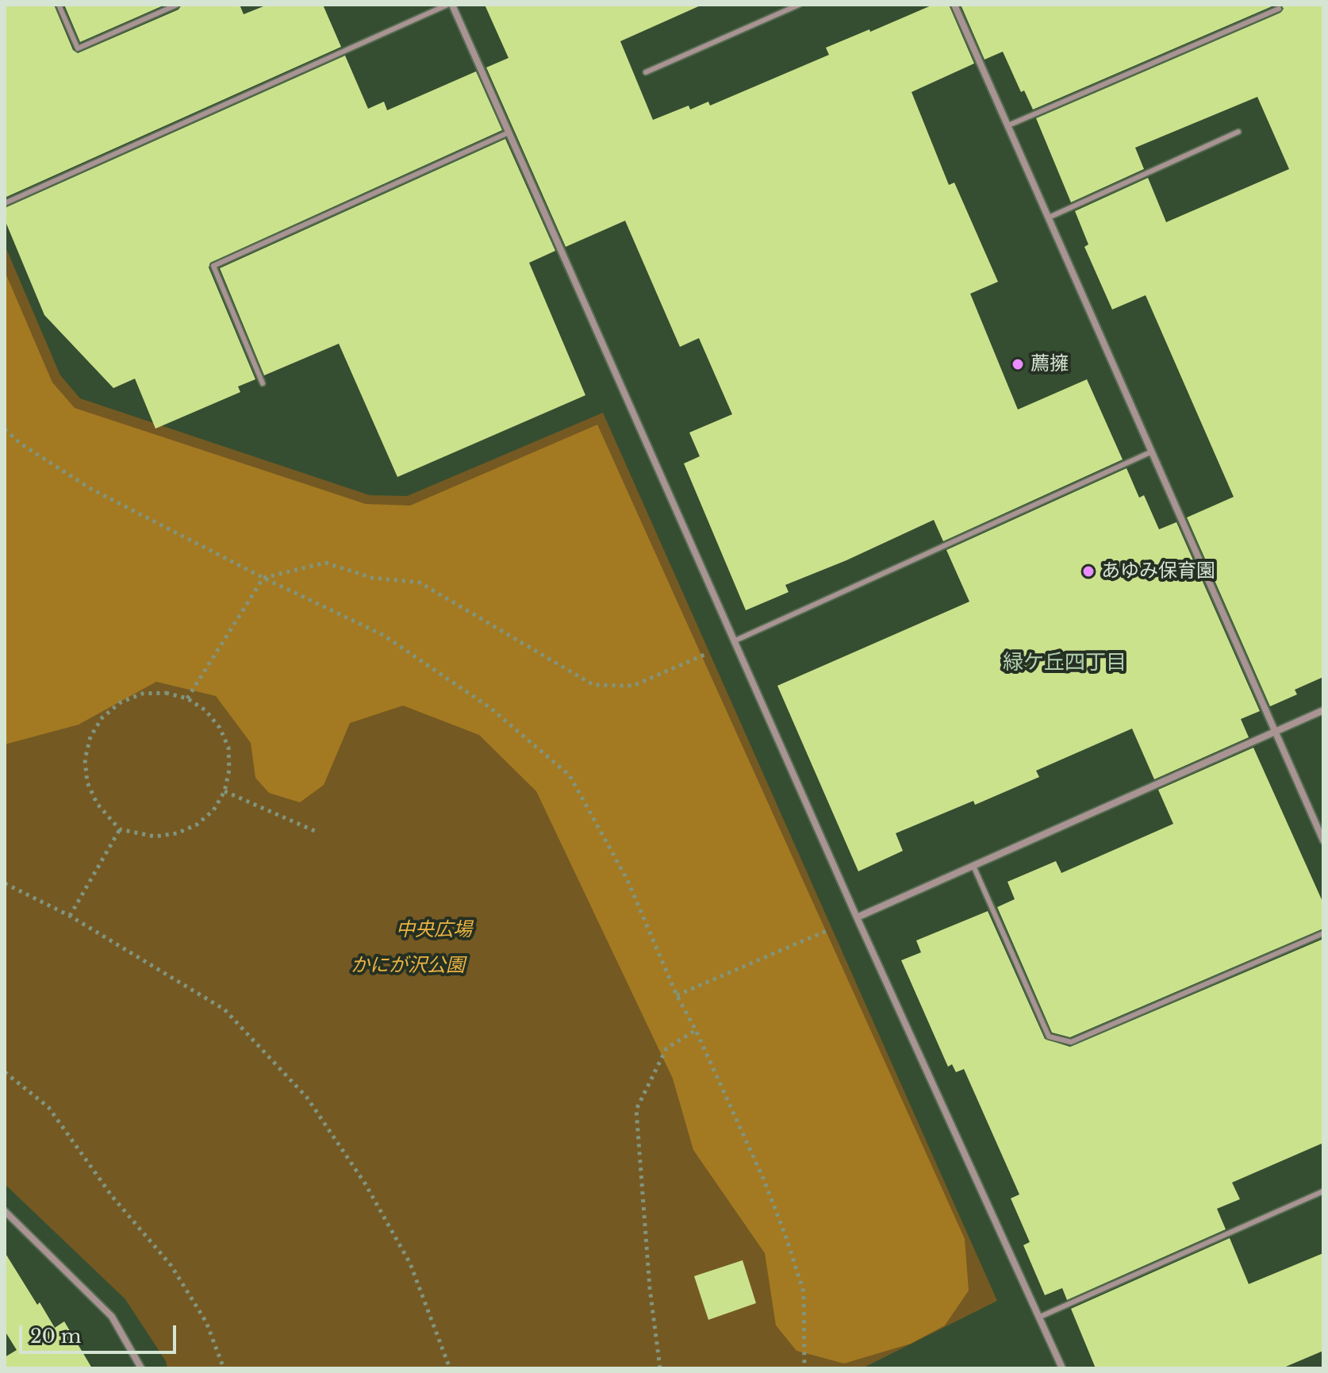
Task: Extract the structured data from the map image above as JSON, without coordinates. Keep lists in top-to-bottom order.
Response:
{
  "districts": ["緑ケ丘四丁目"],
  "parks": ["中央広場", "かにが沢公園"],
  "places": ["薦擁", "あゆみ保育園"],
  "scale_bar": "20 m"
}
